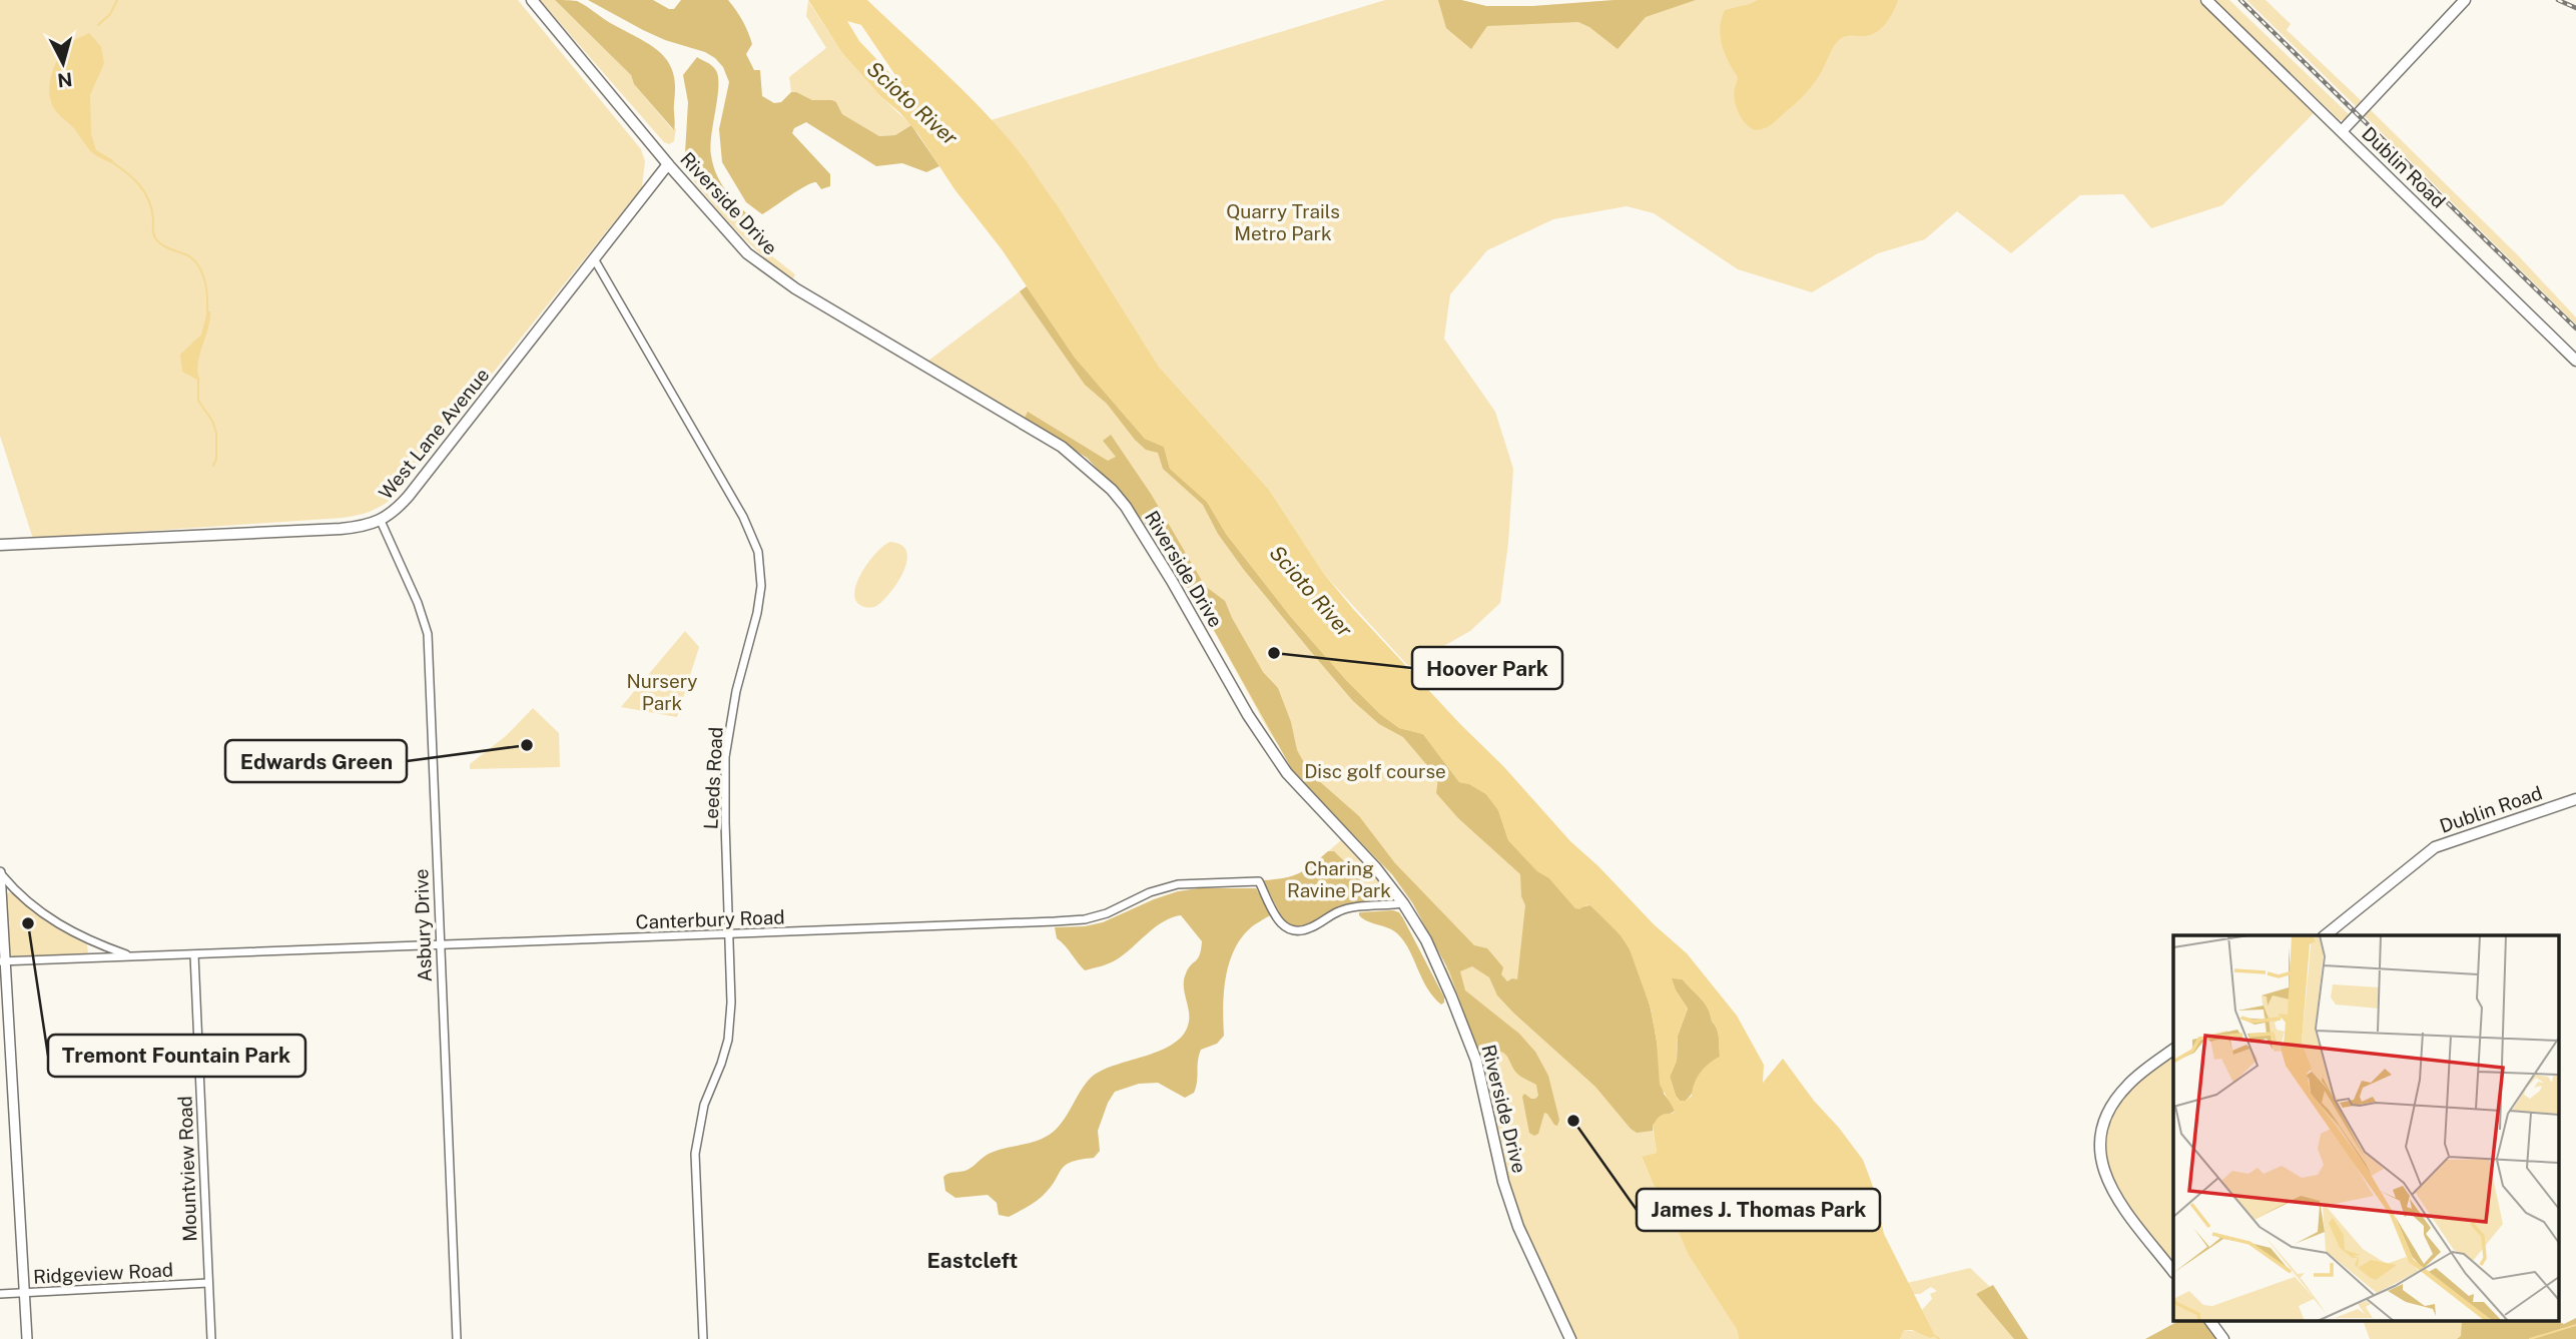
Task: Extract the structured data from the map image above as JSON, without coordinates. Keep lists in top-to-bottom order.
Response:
{
  "streets": {
    "main road": ["Dublin Road", "Riverside Drive", "West Lane Avenue"],
    "street": [
      "Leeds Road",
      "Canterbury Road",
      "Asbury Drive",
      "Mountview Road",
      "Ridgeview Road"
    ]
  },
  "crossings": [
    ["Riverside Drive", "West Lane Avenue"],
    ["Riverside Drive", "Canterbury Road"],
    ["West Lane Avenue", "Leeds Road"],
    ["West Lane Avenue", "Asbury Drive"],
    ["Leeds Road", "Canterbury Road"],
    ["Canterbury Road", "Asbury Drive"],
    ["Canterbury Road", "Mountview Road"],
    ["Mountview Road", "Ridgeview Road"]
  ],
  "districts": ["Eastcleft"],
  "water": ["Scioto River"],
  "parks": [
    "Quarry Trails Metro Park",
    "Nursery Park",
    "Disc golf course",
    "Charing Ravine Park"
  ],
  "places": [
    "Hoover Park",
    "Edwards Green",
    "Tremont Fountain Park",
    "James J. Thomas Park"
  ],
  "north": "bottom"
}
